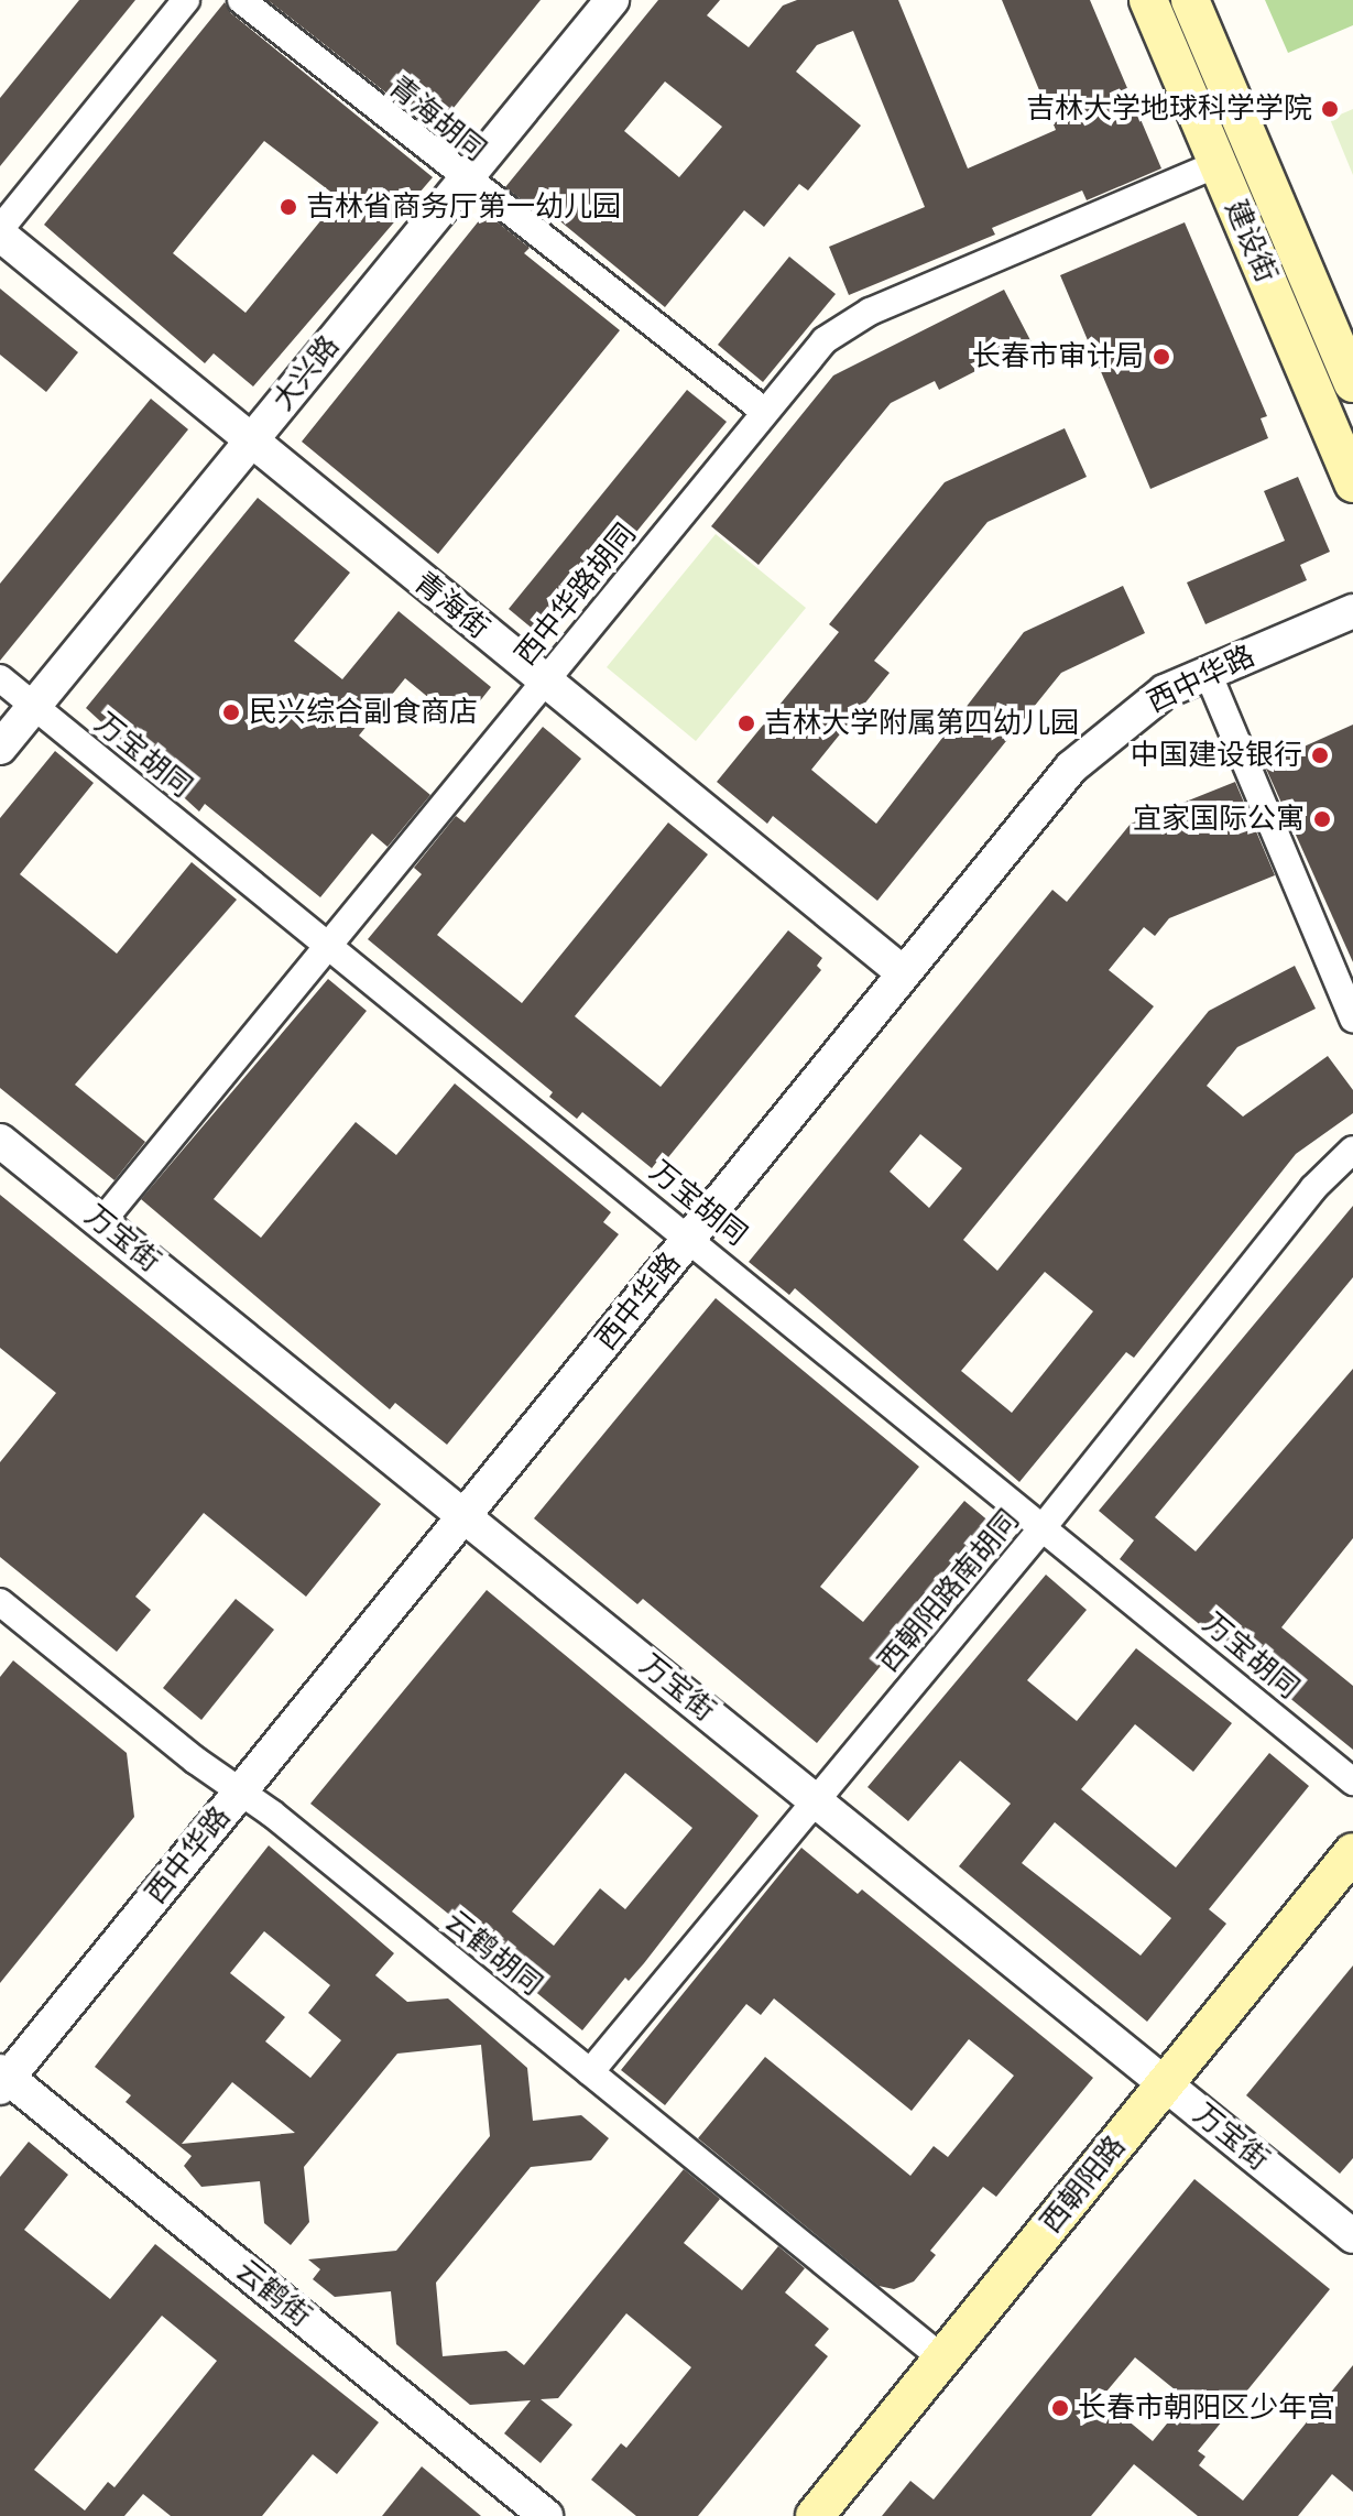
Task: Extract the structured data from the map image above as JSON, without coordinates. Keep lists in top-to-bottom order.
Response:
{
  "streets": {
    "main road": ["建设街", "西朝阳路"],
    "street": [
      "青海胡同",
      "大兴路",
      "西中华路胡同",
      "青海街",
      "西中华路",
      "万宝胡同",
      "万宝街",
      "西朝阳路南胡同",
      "云鹤胡同",
      "云鹤街"
    ]
  },
  "crossings": [
    ["青海胡同", "大兴路"],
    ["青海胡同", "西中华路胡同"],
    ["建设街", "西中华路胡同"],
    ["大兴路", "青海街"],
    ["大兴路", "万宝胡同"],
    ["西中华路胡同", "青海街"],
    ["西中华路胡同", "万宝胡同"],
    ["西中华路胡同", "万宝街"],
    ["青海街", "西中华路"],
    ["西中华路", "万宝胡同"],
    ["西中华路", "万宝街"],
    ["西中华路", "云鹤胡同"],
    ["西中华路", "云鹤街"],
    ["万宝胡同", "西朝阳路南胡同"],
    ["万宝街", "西朝阳路南胡同"],
    ["万宝街", "西朝阳路"],
    ["西朝阳路南胡同", "云鹤胡同"],
    ["云鹤胡同", "西朝阳路"]
  ],
  "places": [
    "吉林大学地球科学学院",
    "吉林省商务厅第一幼儿园",
    "长春市审计局",
    "民兴综合副食商店",
    "吉林大学附属第四幼儿园",
    "中国建设银行",
    "宜家国际公寓",
    "长春市朝阳区少年宫"
  ]
}
